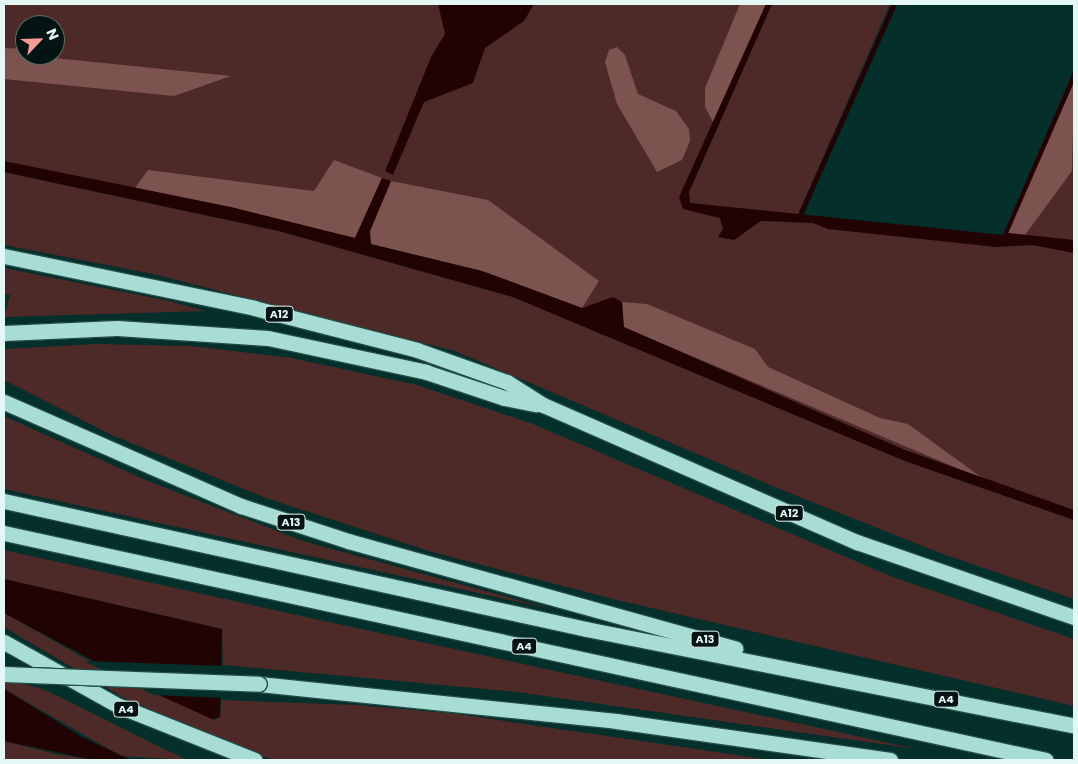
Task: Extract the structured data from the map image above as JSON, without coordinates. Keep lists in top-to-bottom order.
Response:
{
  "streets": {
    "highway": ["A12", "A13", "A4"]
  },
  "crossings": [
    ["A13", "A4"]
  ],
  "north": "top right"
}
